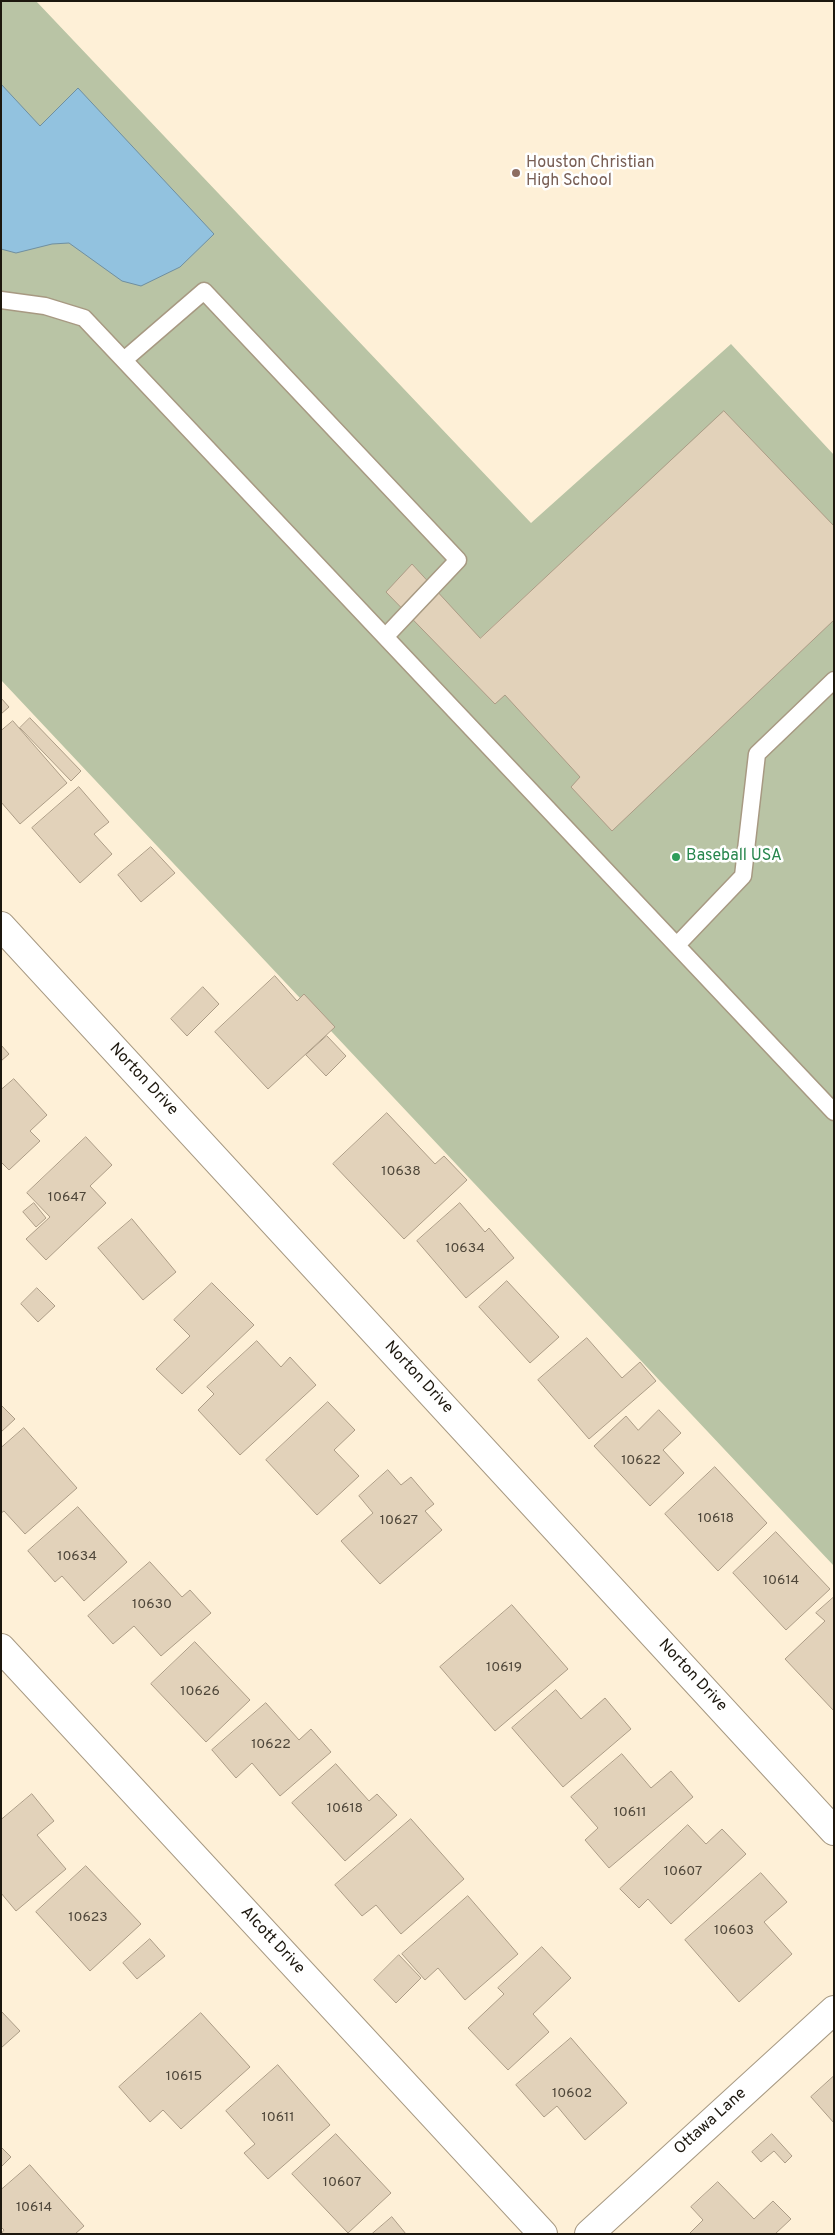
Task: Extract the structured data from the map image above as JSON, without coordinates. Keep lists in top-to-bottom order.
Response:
{
  "streets": {
    "street": ["Norton Drive", "Alcott Drive", "Ottawa Lane"]
  },
  "places": ["Houston Christian High School", "Baseball USA"],
  "house_numbers": [
    "10638",
    "10647",
    "10634",
    "10622",
    "10618",
    "10627",
    "10634",
    "10614",
    "10630",
    "10619",
    "10626",
    "10622",
    "10618",
    "10611",
    "10607",
    "10623",
    "10603",
    "10615",
    "10602",
    "10611",
    "10607",
    "10614"
  ]
}
